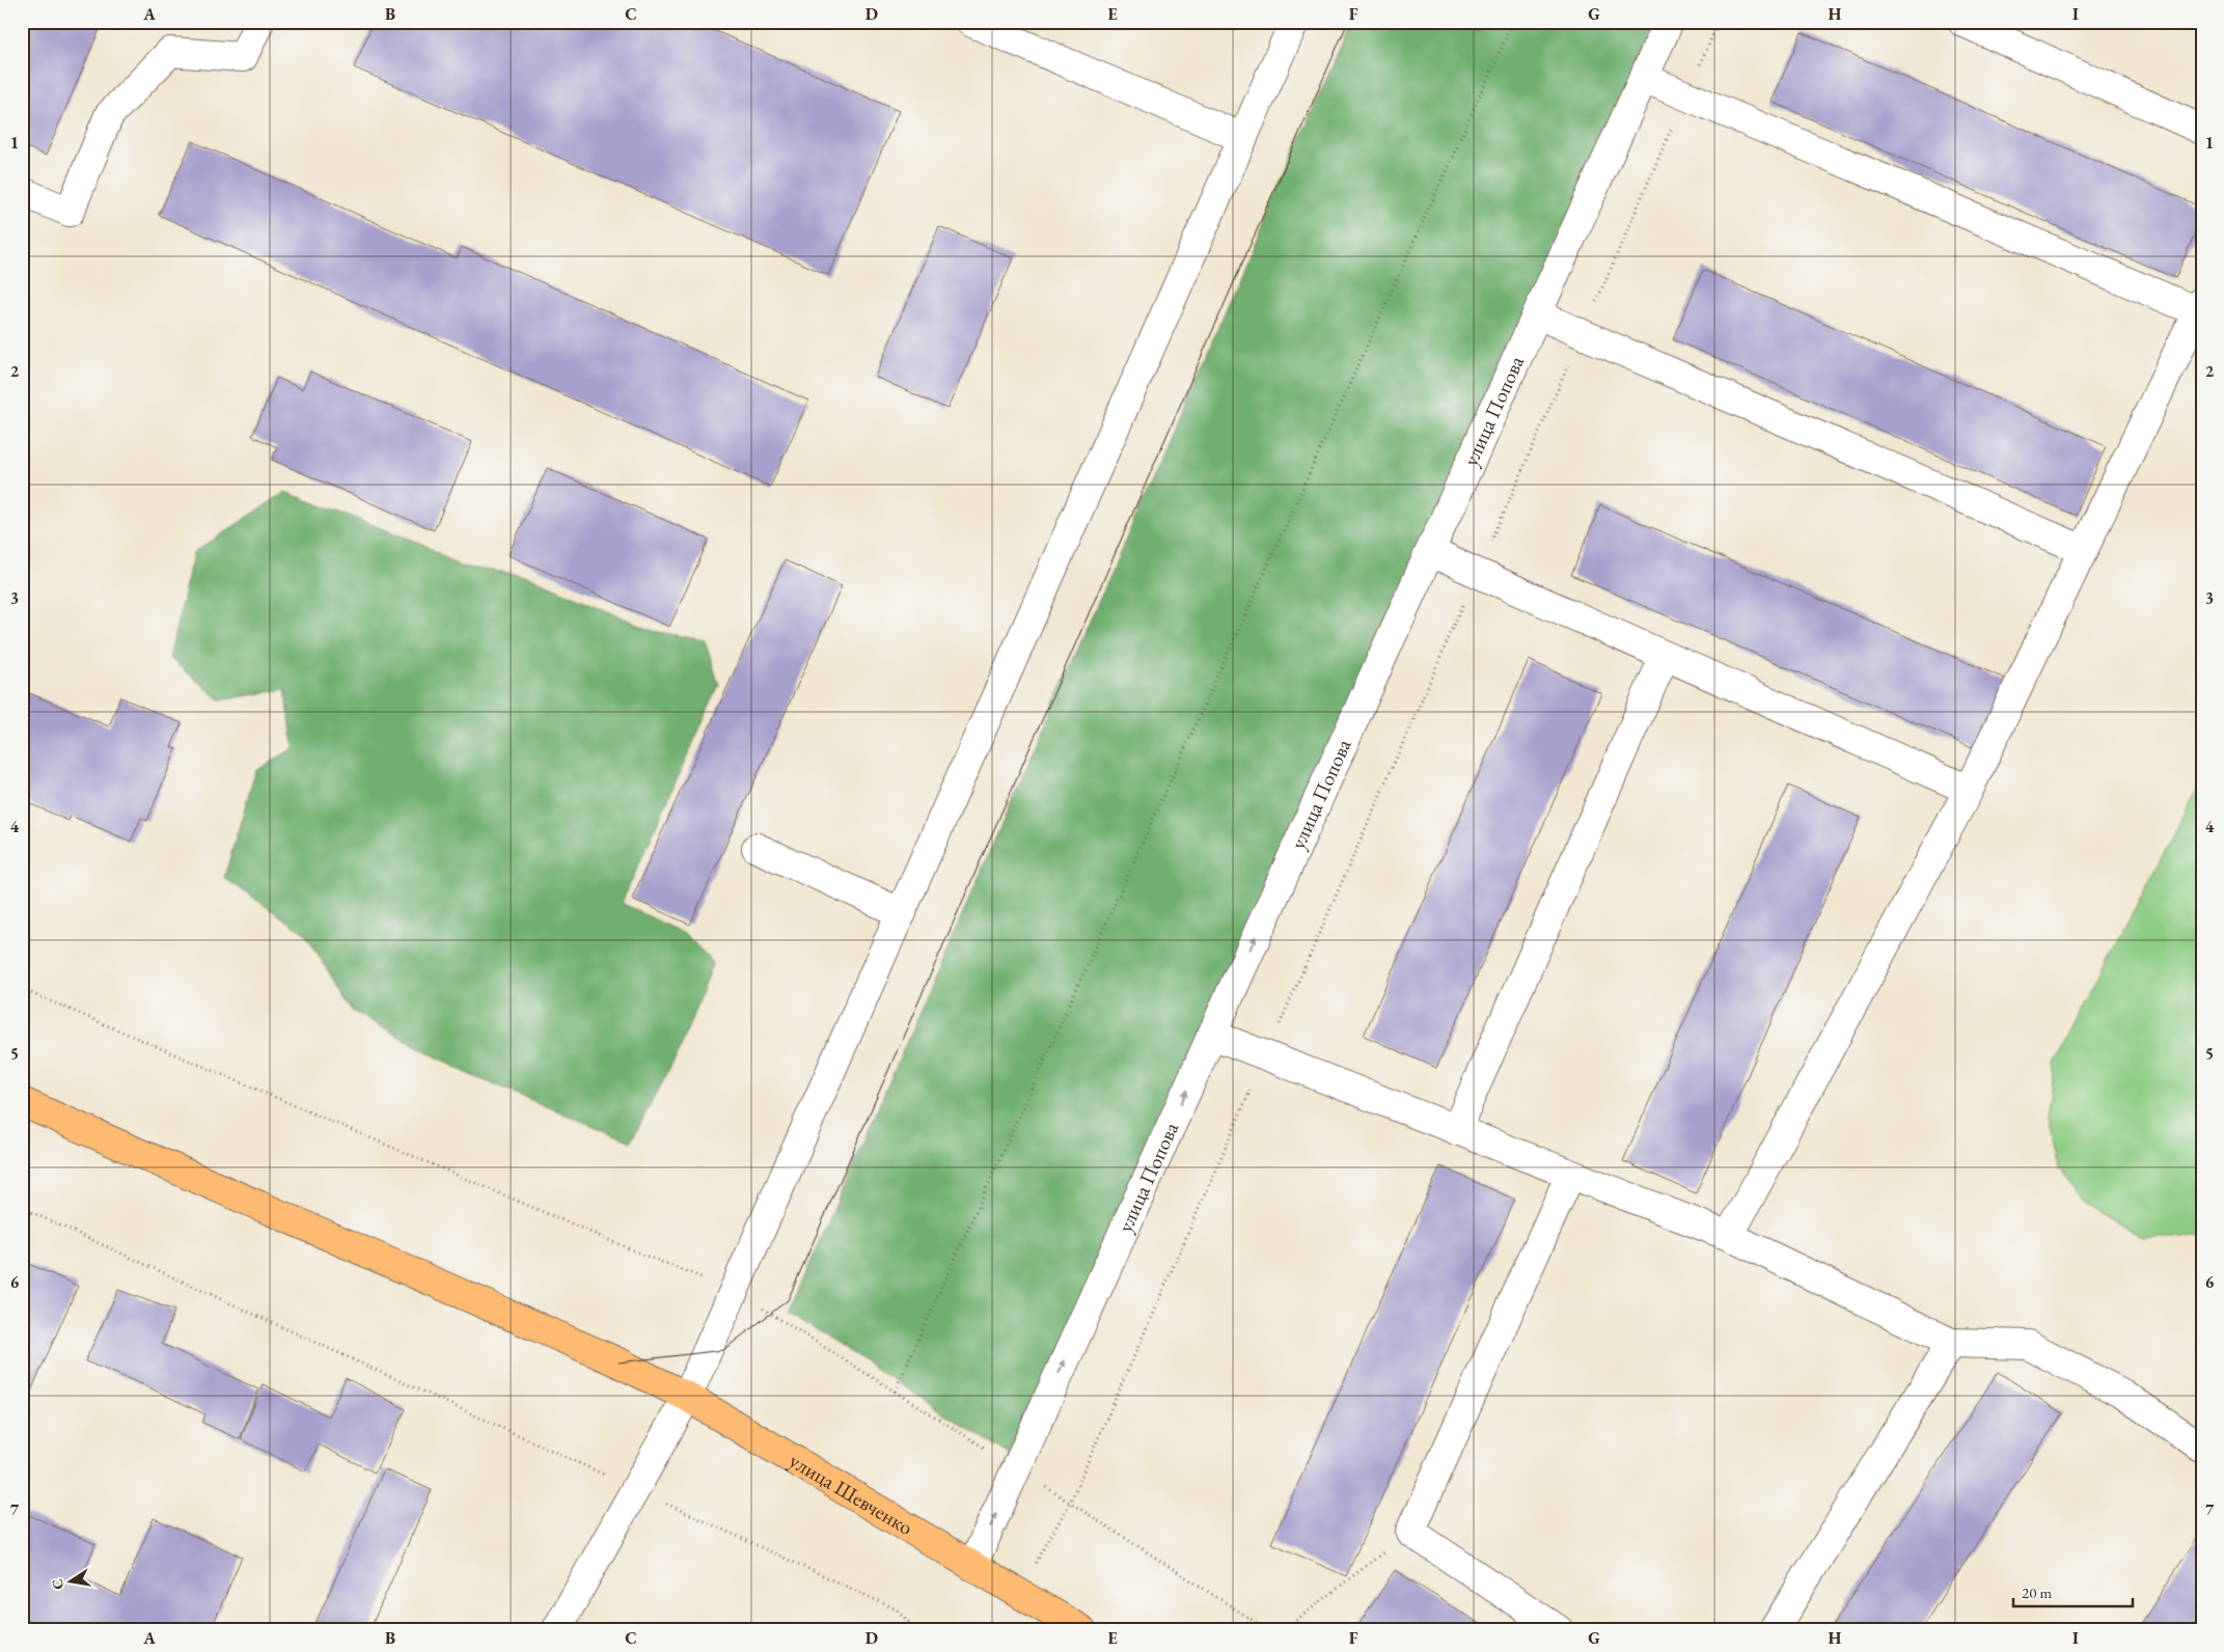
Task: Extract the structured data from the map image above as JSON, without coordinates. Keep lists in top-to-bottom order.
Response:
{
  "streets": {
    "main road": ["улица Шевченко"],
    "street": ["улица Попова"]
  },
  "crossings": [
    ["улица Попова", "улица Шевченко"]
  ],
  "one_way": ["улица Попова"],
  "scale_bar": "20 m",
  "north": "left",
  "grid": {
    "columns": [
      "A",
      "B",
      "C",
      "D",
      "E",
      "F",
      "G",
      "H",
      "I"
    ],
    "rows": [
      "1",
      "2",
      "3",
      "4",
      "5",
      "6",
      "7"
    ]
  }
}
